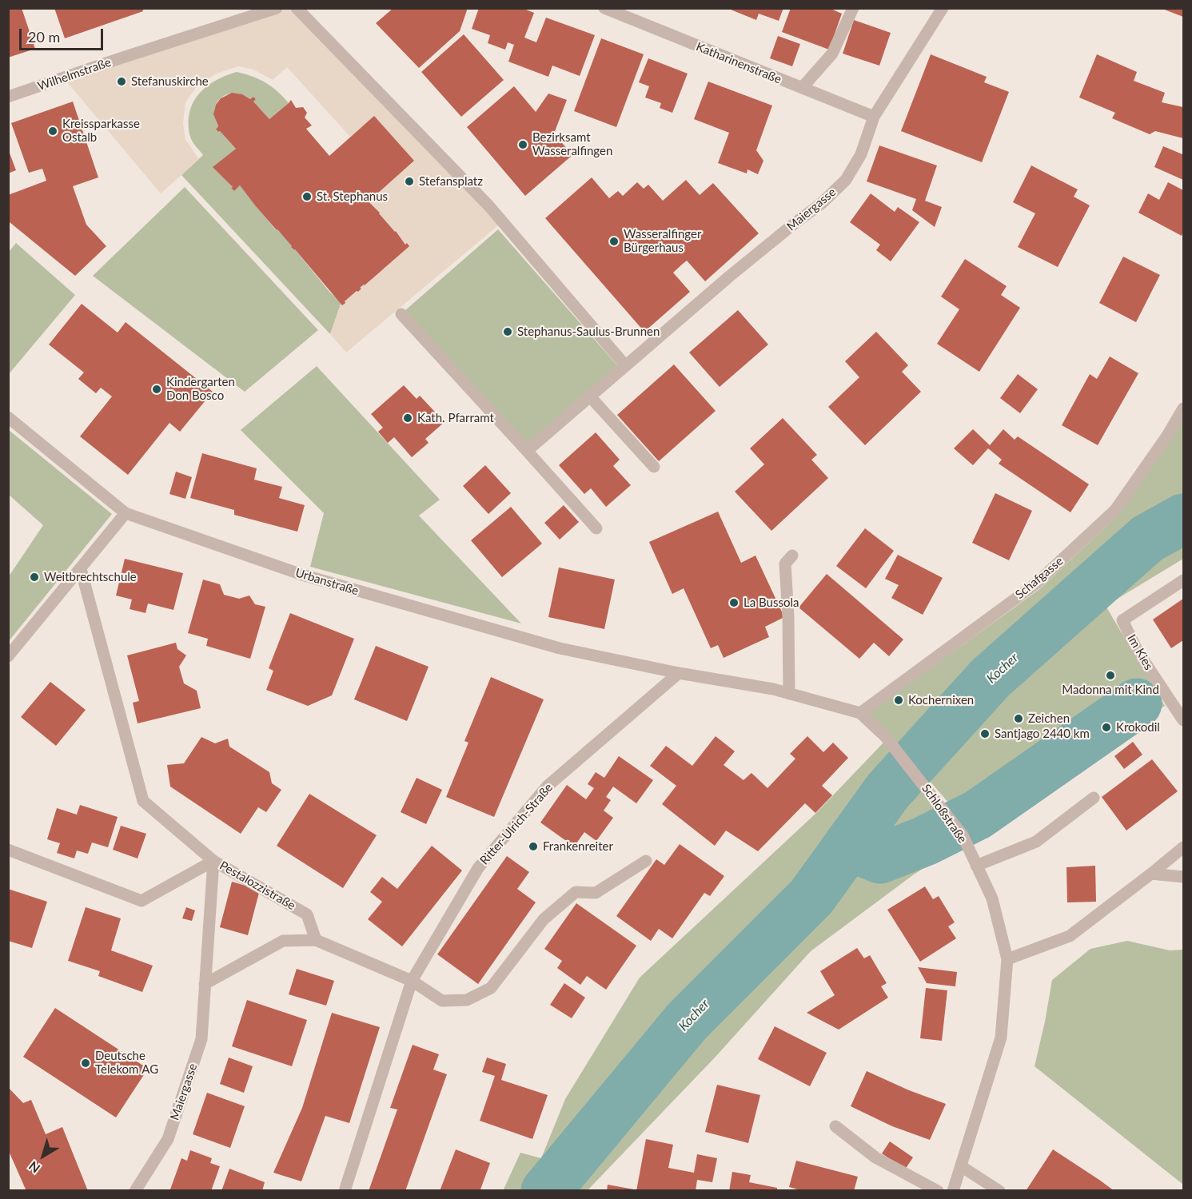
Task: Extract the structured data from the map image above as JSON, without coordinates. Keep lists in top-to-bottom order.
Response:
{
  "streets": {
    "street": [
      "Katharinenstraße",
      "Wilhelmstraße",
      "Maiergasse",
      "Schafgasse",
      "Urbanstraße",
      "Im Kies",
      "Schloßstraße",
      "Ritter-Ulrich-Straße",
      "Pestalozzistraße"
    ]
  },
  "crossings": [
    ["Katharinenstraße", "Maiergasse"],
    ["Maiergasse", "Pestalozzistraße"],
    ["Schafgasse", "Schloßstraße"],
    ["Urbanstraße", "Ritter-Ulrich-Straße"]
  ],
  "water": ["Kocher"],
  "places": [
    "Stefanuskirche",
    "Kreissparkasse Ostalb",
    "Bezirksamt Wasseralfingen",
    "Stefansplatz",
    "St. Stephanus",
    "Wasseralfinger Bürgerhaus",
    "Stephanus-Saulus-Brunnen",
    "Kindergarten Don Bosco",
    "Kath. Pfarramt",
    "Weitbrechtschule",
    "La Bussola",
    "Madonna mit Kind",
    "Kochernixen",
    "Zeichen",
    "Krokodil",
    "Santjago 2440 km",
    "Frankenreiter",
    "Deutsche Telekom AG"
  ],
  "scale_bar": "20 m",
  "north": "bottom left"
}
